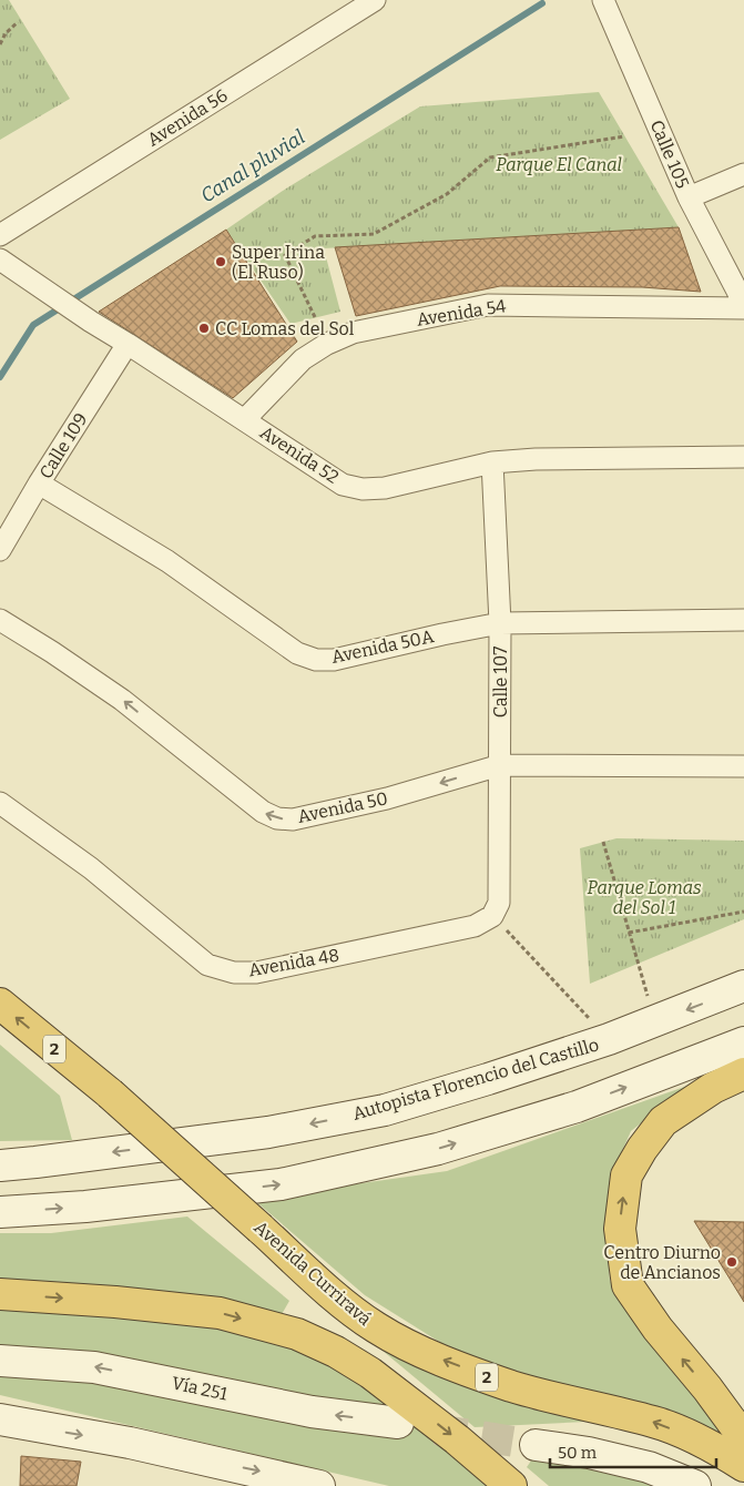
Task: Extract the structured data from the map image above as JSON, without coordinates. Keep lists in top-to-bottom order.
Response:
{
  "streets": {
    "highway": ["2", "Avenida Curriravá"],
    "main road": ["Autopista Florencio del Castillo", "Vía 251"],
    "street": [
      "Avenida 56",
      "Calle 105",
      "Avenida 54",
      "Calle 109",
      "Avenida 52",
      "Avenida 50A",
      "Calle 107",
      "Avenida 50",
      "Avenida 48"
    ]
  },
  "crossings": [
    ["Avenida 54", "Avenida 52"],
    ["Calle 109", "Avenida 52"],
    ["Calle 109", "Avenida 50A"],
    ["Avenida 52", "Calle 107"],
    ["Avenida 50A", "Calle 107"],
    ["Calle 107", "Avenida 50"],
    ["Calle 107", "Avenida 48"]
  ],
  "one_way": ["Avenida 50"],
  "water": ["Canal pluvial"],
  "parks": ["Parque El Canal", "Parque Lomas del Sol 1"],
  "places": ["Super Irina (El Ruso)", "CC Lomas del Sol", "Centro Diurno de Ancianos"],
  "scale_bar": "50 m"
}
